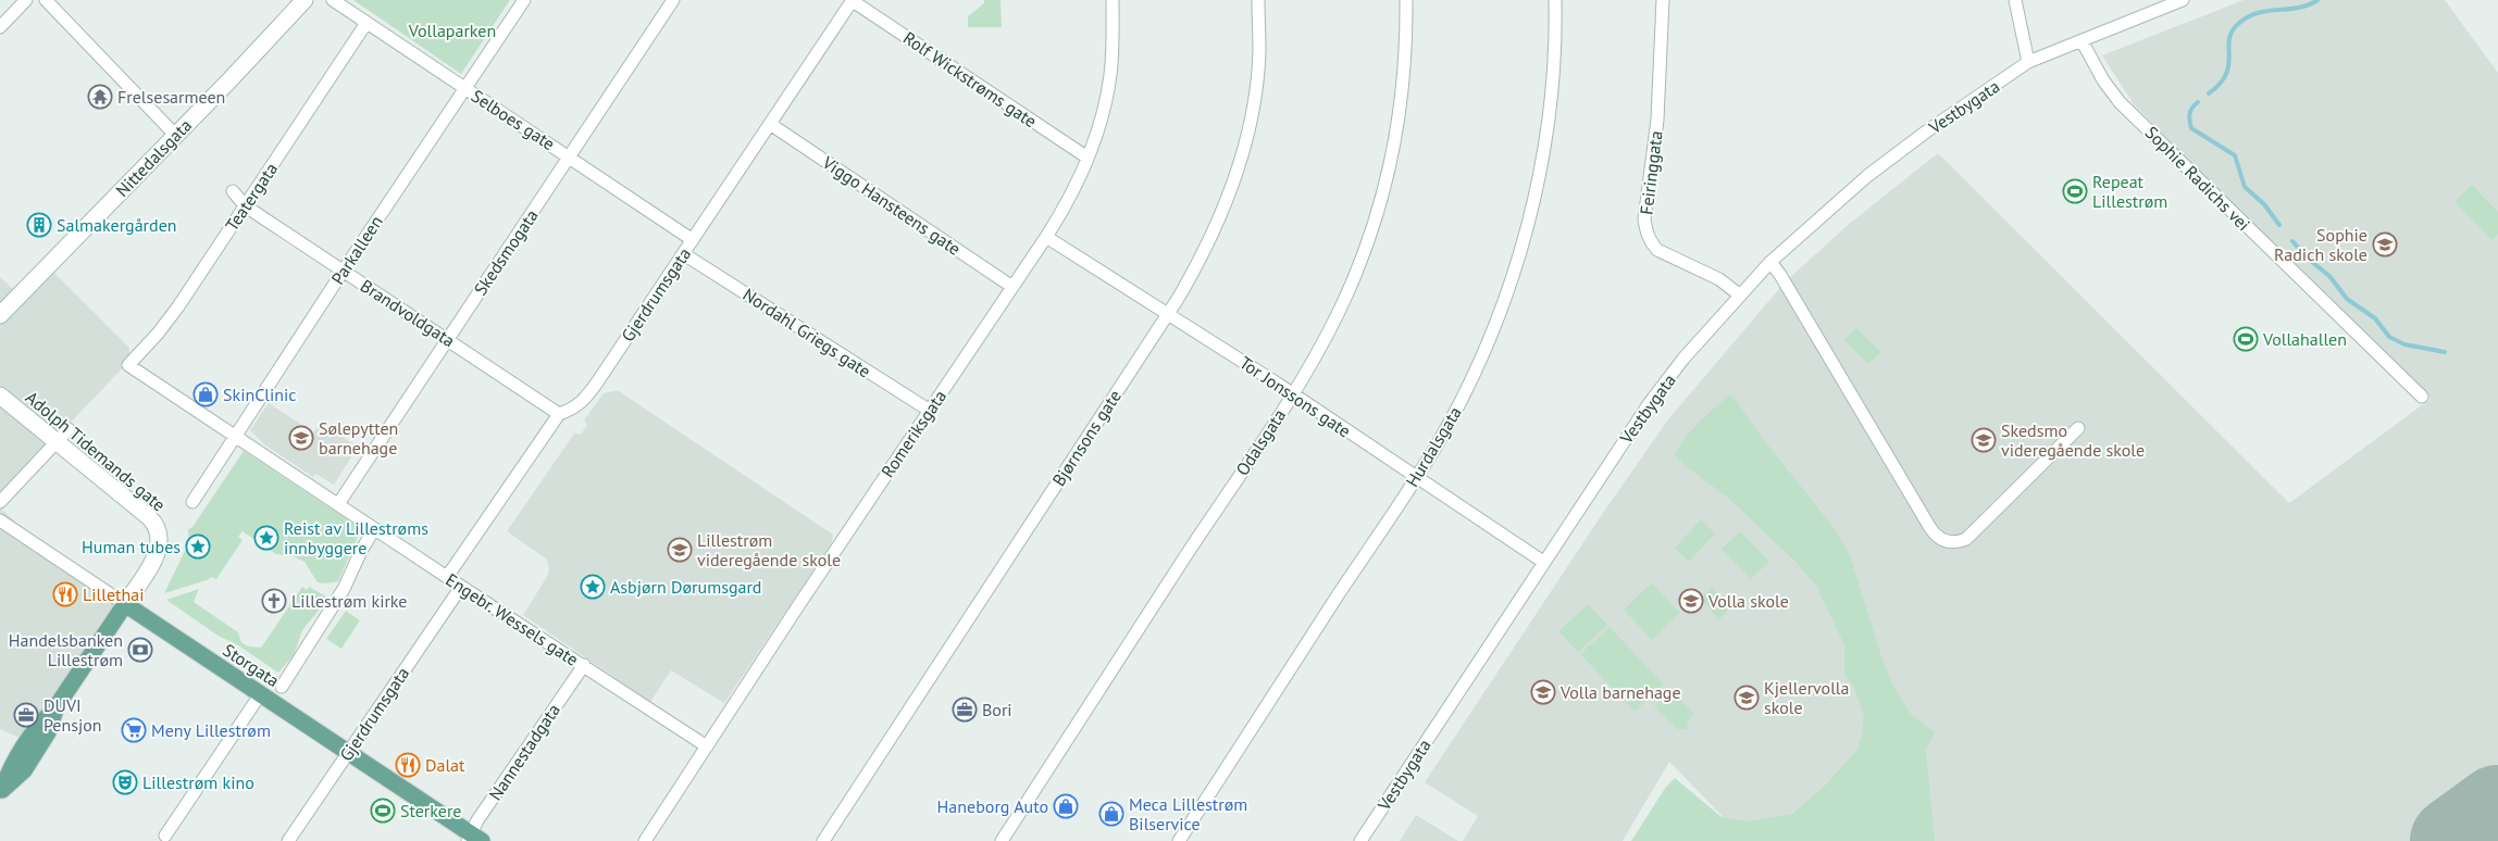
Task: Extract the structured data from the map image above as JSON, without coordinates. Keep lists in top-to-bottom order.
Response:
{
  "streets": {
    "main road": ["Adolph Tidemands gate", "Storgata"],
    "street": [
      "Rolf Wickstrøms gate",
      "Vestbygata",
      "Selboes gate",
      "Nittedalsgata",
      "Feiringgata",
      "Sophie Radichs vei",
      "Teatergata",
      "Viggo Hansteens gate",
      "Parkalleen",
      "Skedsmogata",
      "Gjerdrumsgata",
      "Brandvoldgata",
      "Nordahl Griegs gate",
      "Tor Jonssons gate",
      "Romeriksgata",
      "Bjørnsons gate",
      "Odalsgata",
      "Hurdalsgata",
      "Engebr. Wessels gate",
      "Nannestadgata"
    ]
  },
  "crossings": [
    ["Rolf Wickstrøms gate", "Gjerdrumsgata"],
    ["Rolf Wickstrøms gate", "Romeriksgata"],
    ["Vestbygata", "Feiringgata"],
    ["Vestbygata", "Tor Jonssons gate"],
    ["Selboes gate", "Teatergata"],
    ["Selboes gate", "Parkalleen"],
    ["Selboes gate", "Skedsmogata"],
    ["Selboes gate", "Gjerdrumsgata"],
    ["Teatergata", "Brandvoldgata"],
    ["Teatergata", "Engebr. Wessels gate"],
    ["Viggo Hansteens gate", "Gjerdrumsgata"],
    ["Viggo Hansteens gate", "Romeriksgata"],
    ["Parkalleen", "Brandvoldgata"],
    ["Parkalleen", "Engebr. Wessels gate"],
    ["Skedsmogata", "Brandvoldgata"],
    ["Skedsmogata", "Engebr. Wessels gate"],
    ["Gjerdrumsgata", "Brandvoldgata"],
    ["Gjerdrumsgata", "Nordahl Griegs gate"],
    ["Gjerdrumsgata", "Engebr. Wessels gate"],
    ["Gjerdrumsgata", "Storgata"],
    ["Nordahl Griegs gate", "Romeriksgata"],
    ["Tor Jonssons gate", "Romeriksgata"],
    ["Tor Jonssons gate", "Bjørnsons gate"],
    ["Tor Jonssons gate", "Odalsgata"],
    ["Tor Jonssons gate", "Hurdalsgata"],
    ["Romeriksgata", "Engebr. Wessels gate"],
    ["Adolph Tidemands gate", "Storgata"],
    ["Engebr. Wessels gate", "Nannestadgata"],
    ["Storgata", "Nannestadgata"]
  ],
  "parks": ["Vollaparken"],
  "places": {
    "temple": ["Frelsesarmeen"],
    "sports": ["Repeat Lillestrøm", "Vollahallen", "Sterkere"],
    "building": ["Salmakergården"],
    "school or university": [
      "Sophie Radich skole",
      "Sølepytten barnehage",
      "Skedsmo videregående skole",
      "Lillestrøm videregående skole",
      "Volla skole",
      "Volla barnehage",
      "Kjellervolla skole"
    ],
    "shop": ["SkinClinic", "Haneborg Auto", "Meca Lillestrøm Bilservice"],
    "place": ["Reist av Lillestrøms innbyggere", "Human tubes", "Asbjørn Dørumsgard"],
    "restaurant": ["Lillethai", "Dalat"],
    "church": ["Lillestrøm kirke"],
    "bank": ["Handelsbanken Lillestrøm"],
    "office": ["Bori", "DUVI Pensjon"],
    "supermarket": ["Meny Lillestrøm"],
    "theatre": ["Lillestrøm kino"]
  }
}
